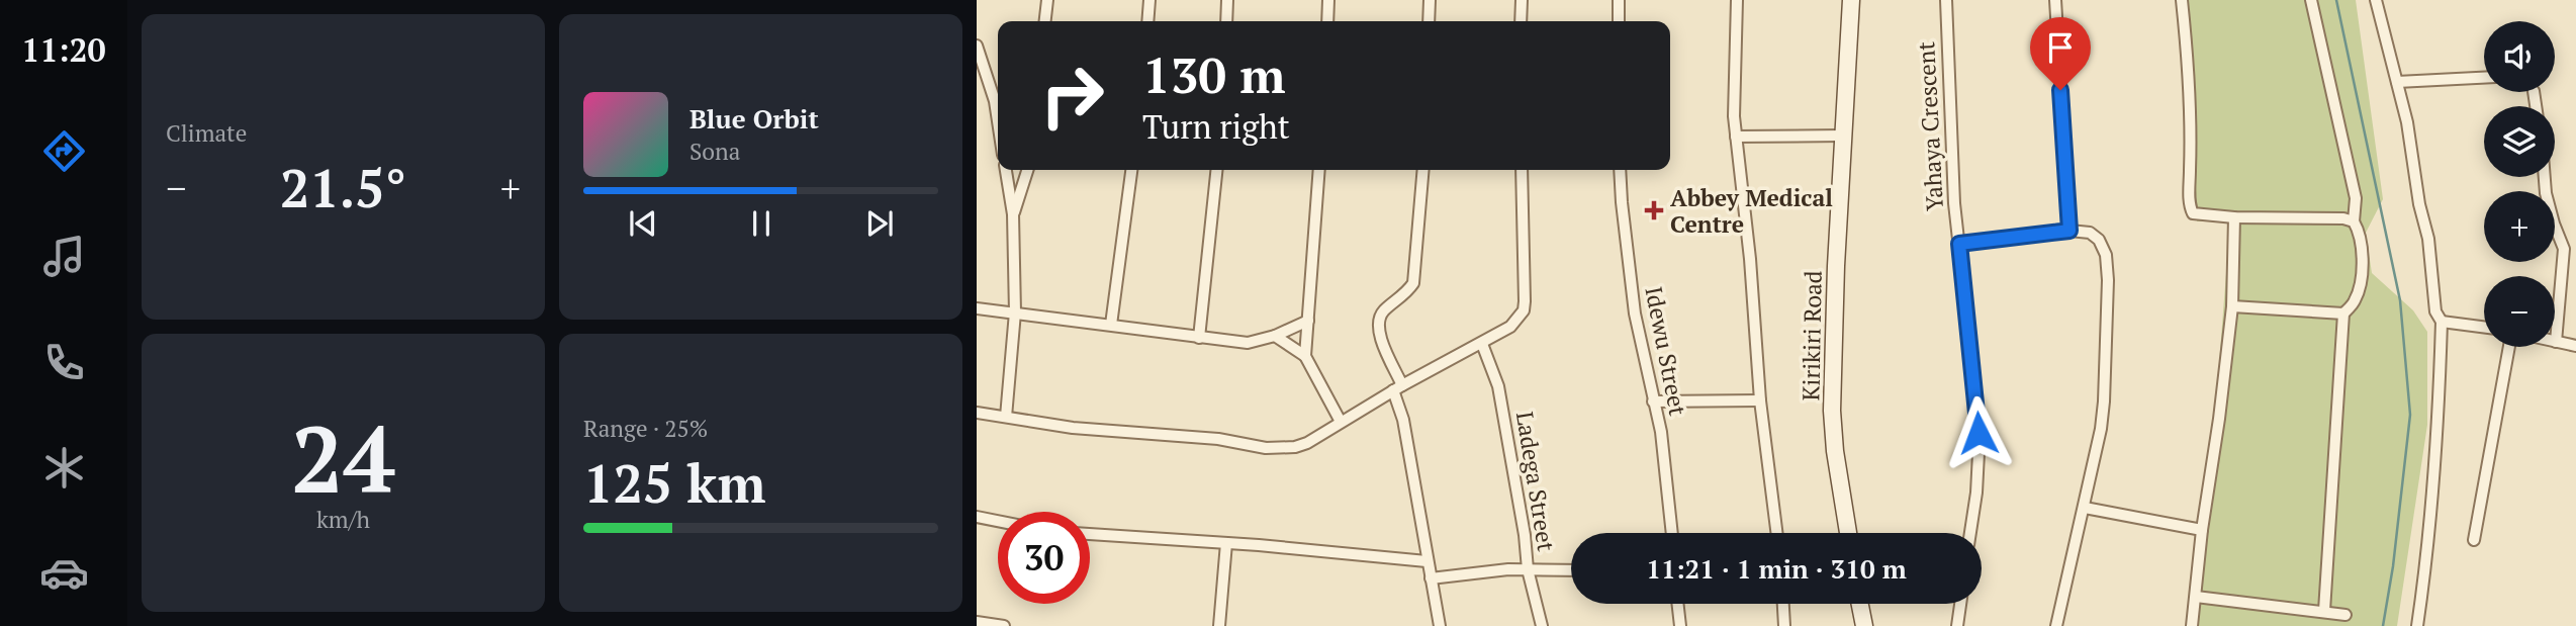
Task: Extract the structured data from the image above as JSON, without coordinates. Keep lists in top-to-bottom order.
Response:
{
  "streets": {
    "main road": ["Kirikiri Road"],
    "street": ["Yahaya Crescent", "Idewu Street", "Ladega Street"]
  },
  "places": {
    "health": ["Abbey Medical Centre"]
  },
  "page": {
    "tabs": "11:20",
    "tile": [
      "Climate",
      ["24", "km/h"],
      ["Range · 25%", "125 km"]
    ],
    "map_buttons": ["+", "−"],
    "turn": ["130 m", "Turn right"],
    "song": ["Blue Orbit", "Sona"],
    "heat": ["−", "21.5°", "+"],
    "limit": "30",
    "trip": "11:21 · 1 min · 310 m"
  }
}
